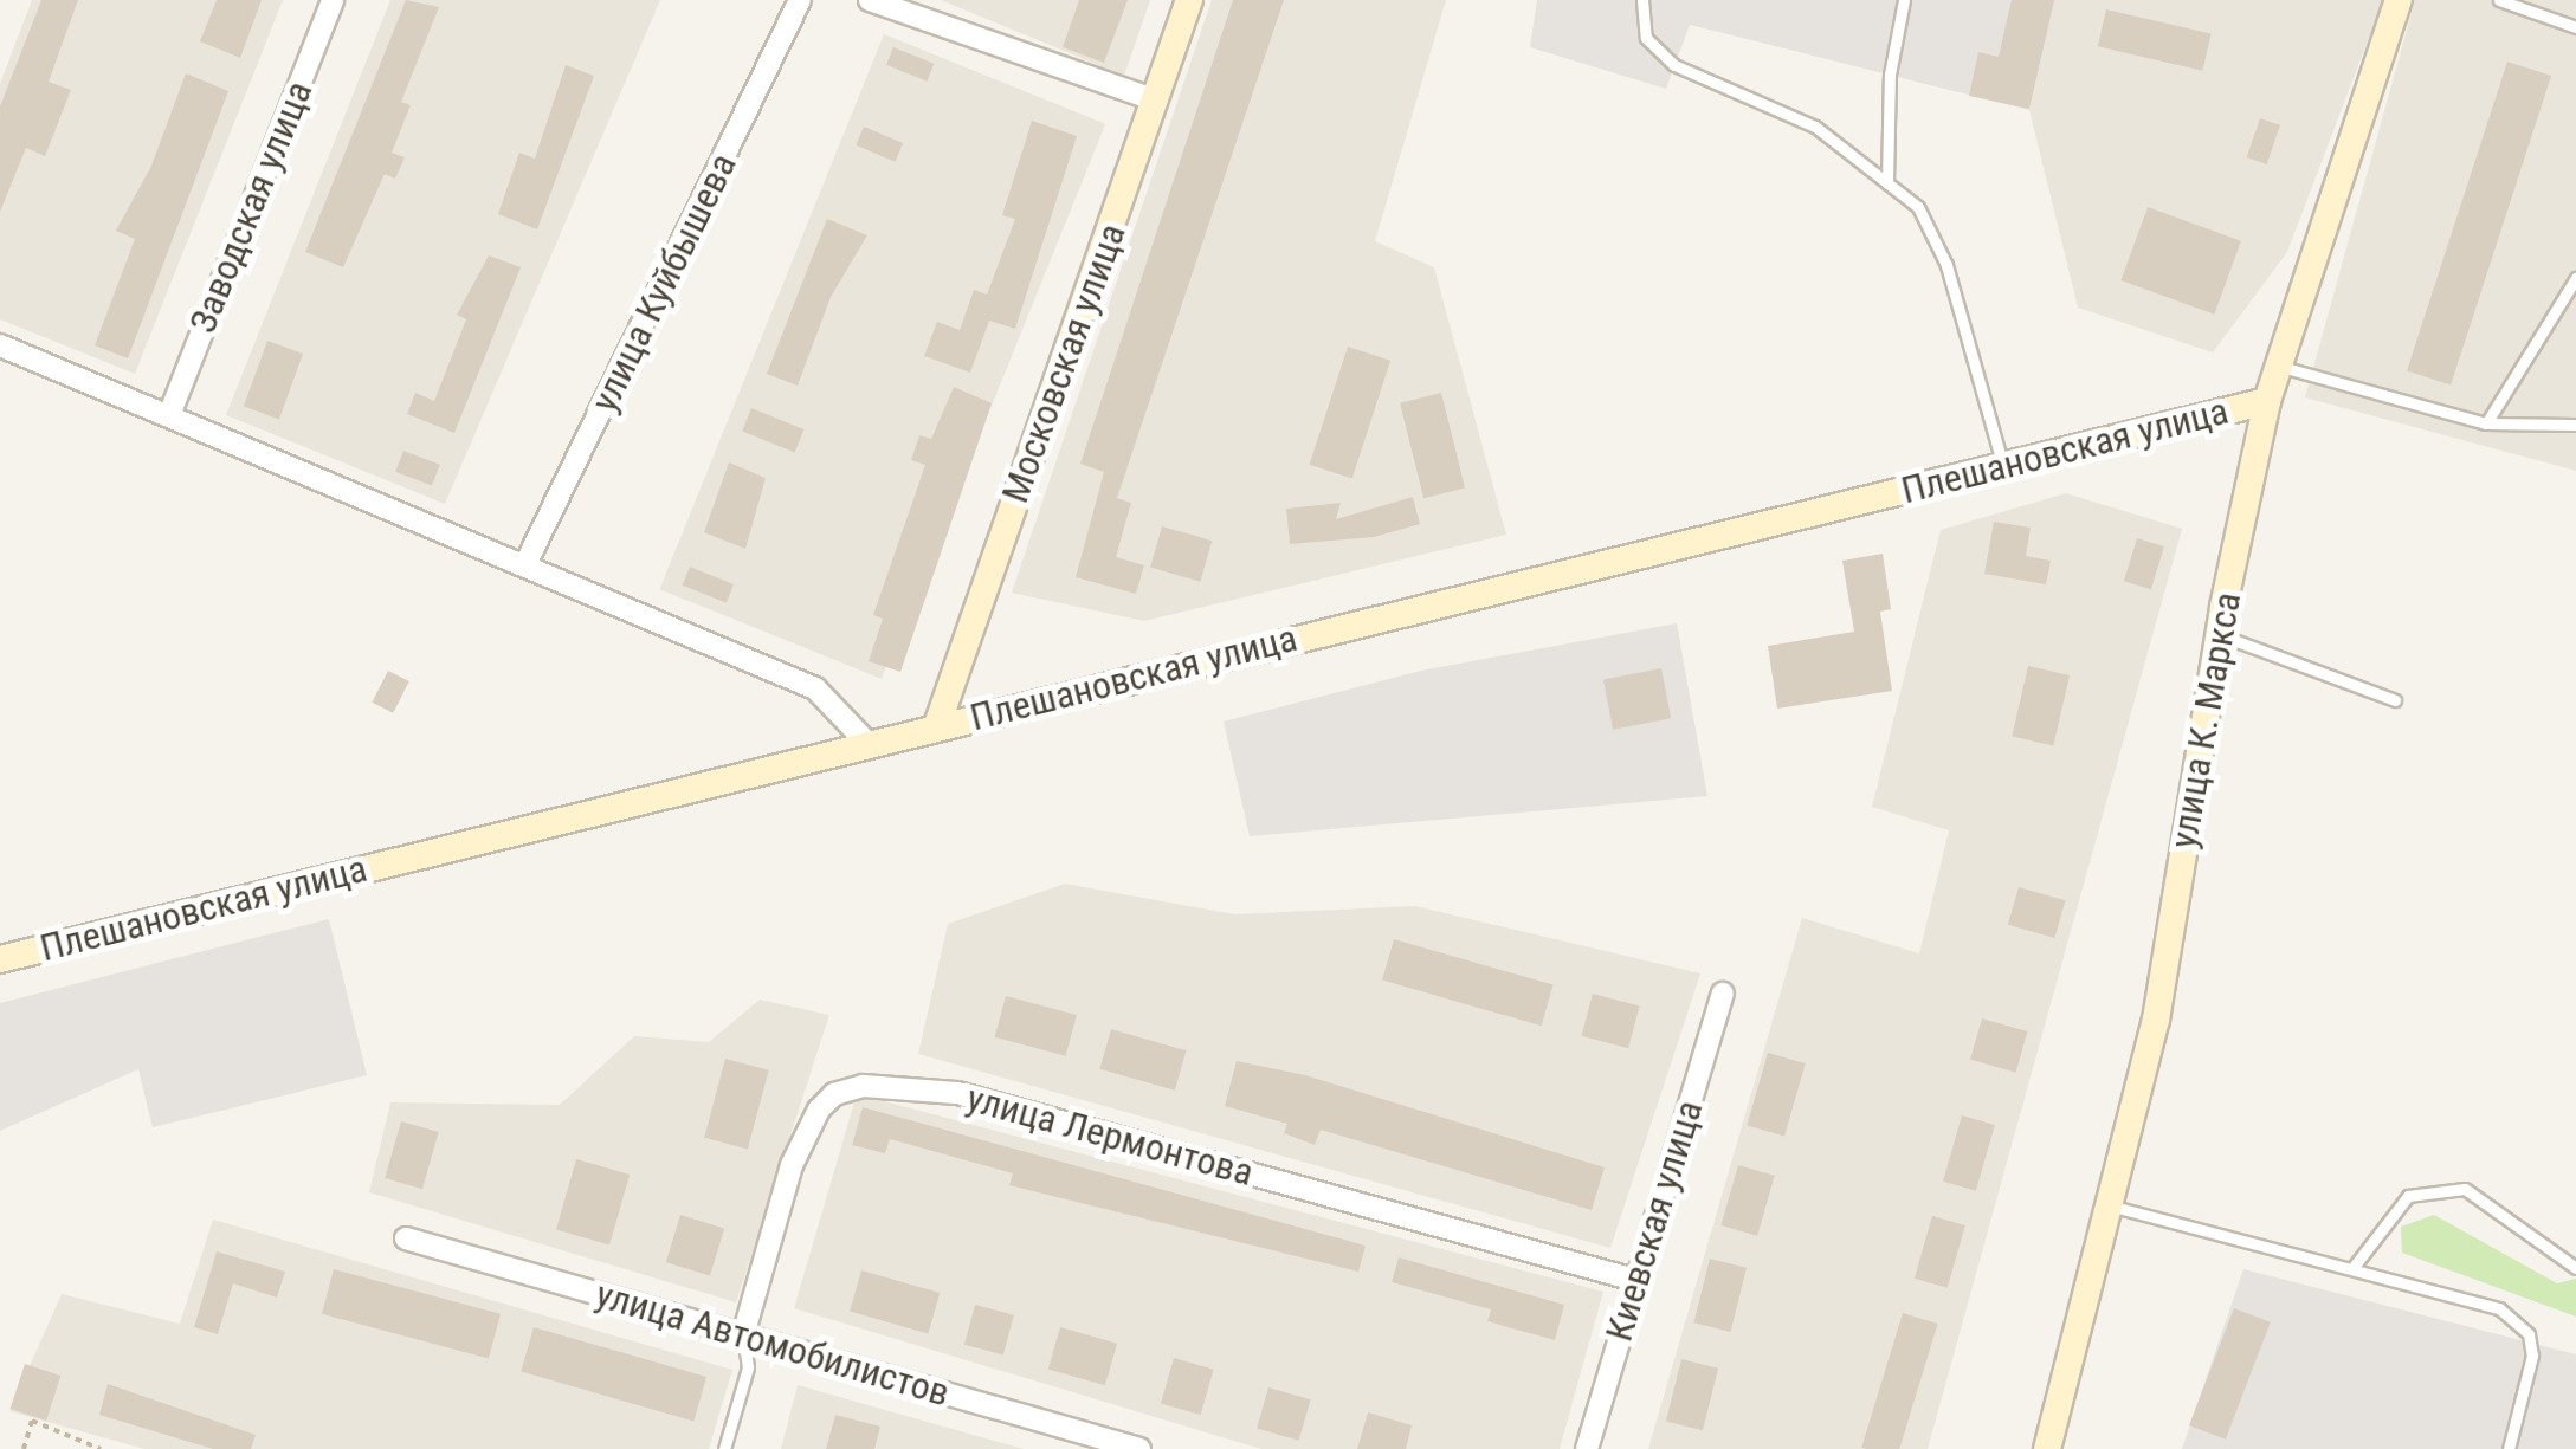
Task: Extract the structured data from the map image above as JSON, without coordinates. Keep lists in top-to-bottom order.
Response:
{
  "streets": {
    "main road": ["Московская улица", "Плешановская улица", "улица К. Маркса"],
    "street": [
      "Заводская улица",
      "улица Куйбышева",
      "улица Лермонтова",
      "Киевская улица",
      "улица Автомобилистов"
    ]
  },
  "crossings": [
    ["Московская улица", "Плешановская улица"],
    ["Плешановская улица", "улица К. Маркса"],
    ["улица Лермонтова", "Киевская улица"],
    ["улица Лермонтова", "улица Автомобилистов"]
  ]
}
